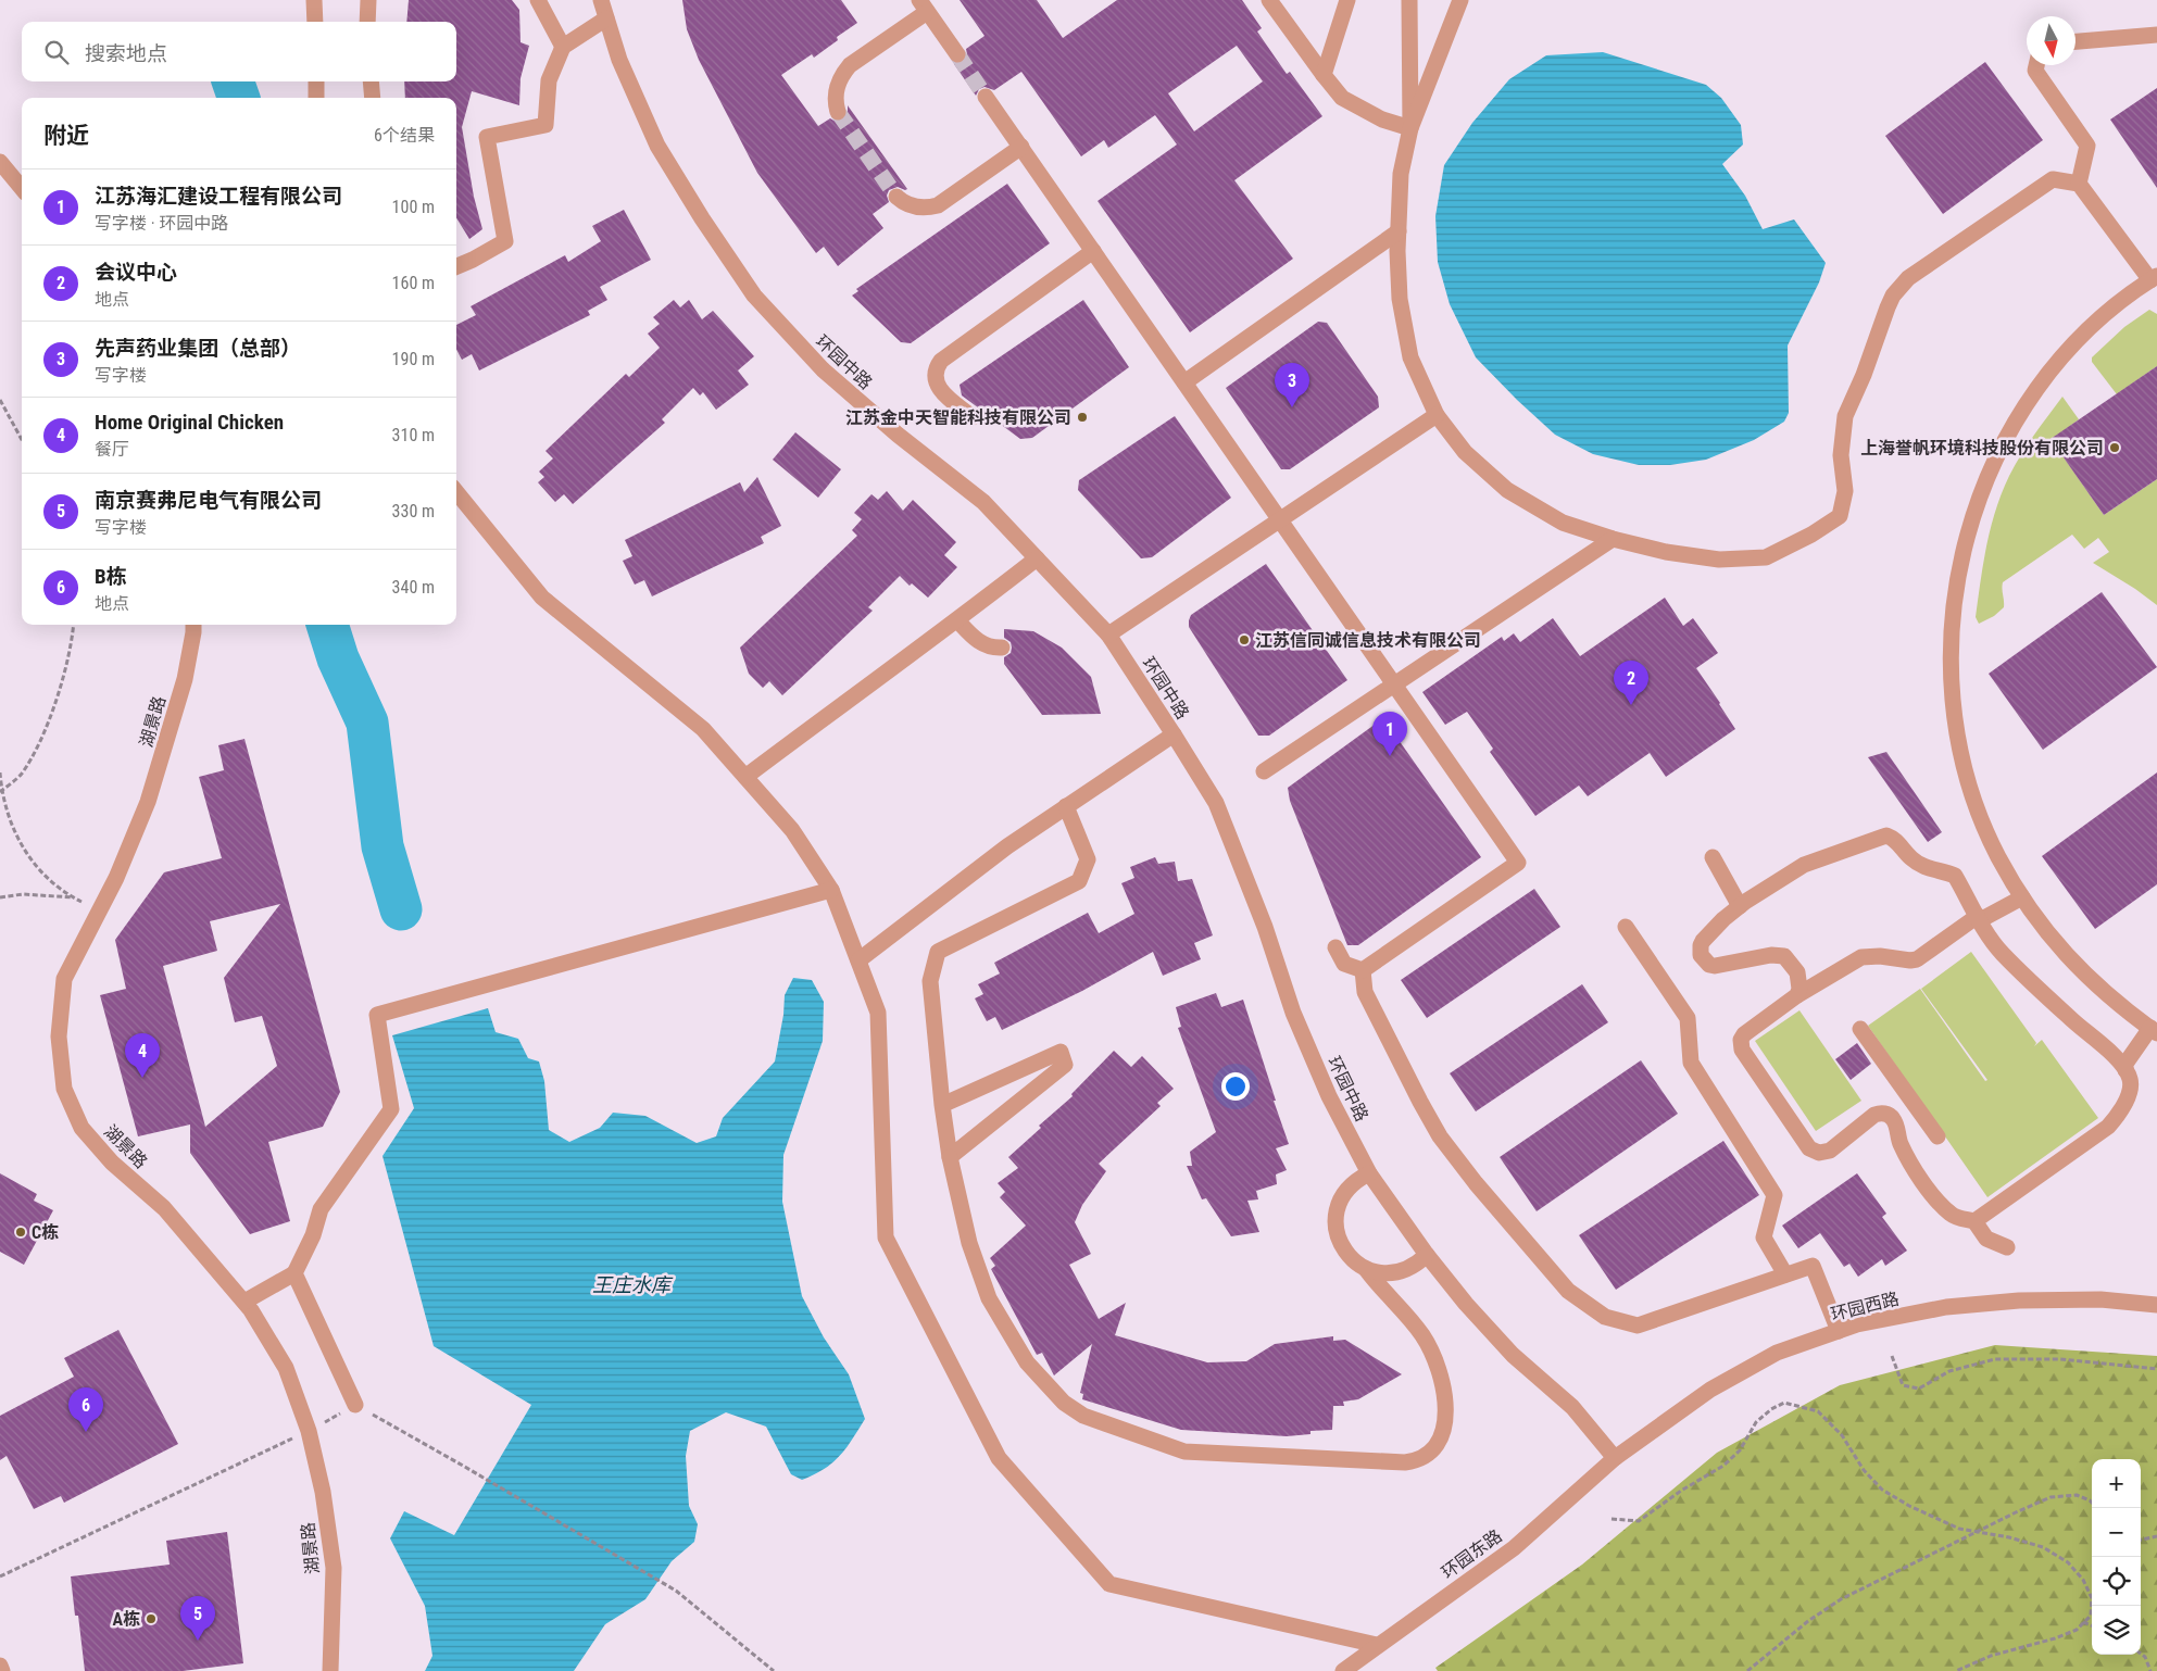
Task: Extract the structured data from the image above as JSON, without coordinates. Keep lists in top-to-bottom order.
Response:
{
  "streets": {
    "street": [
      "环园中路",
      "湖景路",
      "环园西路",
      "环园东路"
    ]
  },
  "crossings": [
    ["环园中路", "环园西路"],
    ["环园中路", "环园东路"],
    ["环园西路", "环园东路"]
  ],
  "water": ["王庄水库"],
  "places": [
    "江苏金中天智能科技有限公司",
    "上海誉帆环境科技股份有限公司",
    "江苏信同诚信息技术有限公司",
    "C栋",
    "A栋"
  ],
  "north": "bottom",
  "page": {
    "search": "搜索地点",
    "heading": ["附近", "6个结果"],
    "list": [
      {
        "mark": "1",
        "name": "江苏海汇建设工程有限公司",
        "note": "写字楼 · 环园中路",
        "value": "100 m"
      },
      {
        "mark": "2",
        "name": "会议中心",
        "note": "地点",
        "value": "160 m"
      },
      {
        "mark": "3",
        "name": "先声药业集团（总部）",
        "note": "写字楼",
        "value": "190 m"
      },
      {
        "mark": "4",
        "name": "Home Original Chicken",
        "note": "餐厅",
        "value": "310 m"
      },
      {
        "mark": "5",
        "name": "南京赛弗尼电气有限公司",
        "note": "写字楼",
        "value": "330 m"
      },
      {
        "mark": "6",
        "name": "B栋",
        "note": "地点",
        "value": "340 m"
      }
    ],
    "pins": [
      "3",
      "2",
      "1",
      "4",
      "6",
      "5"
    ],
    "map_buttons": ["+", "−"]
  }
}
